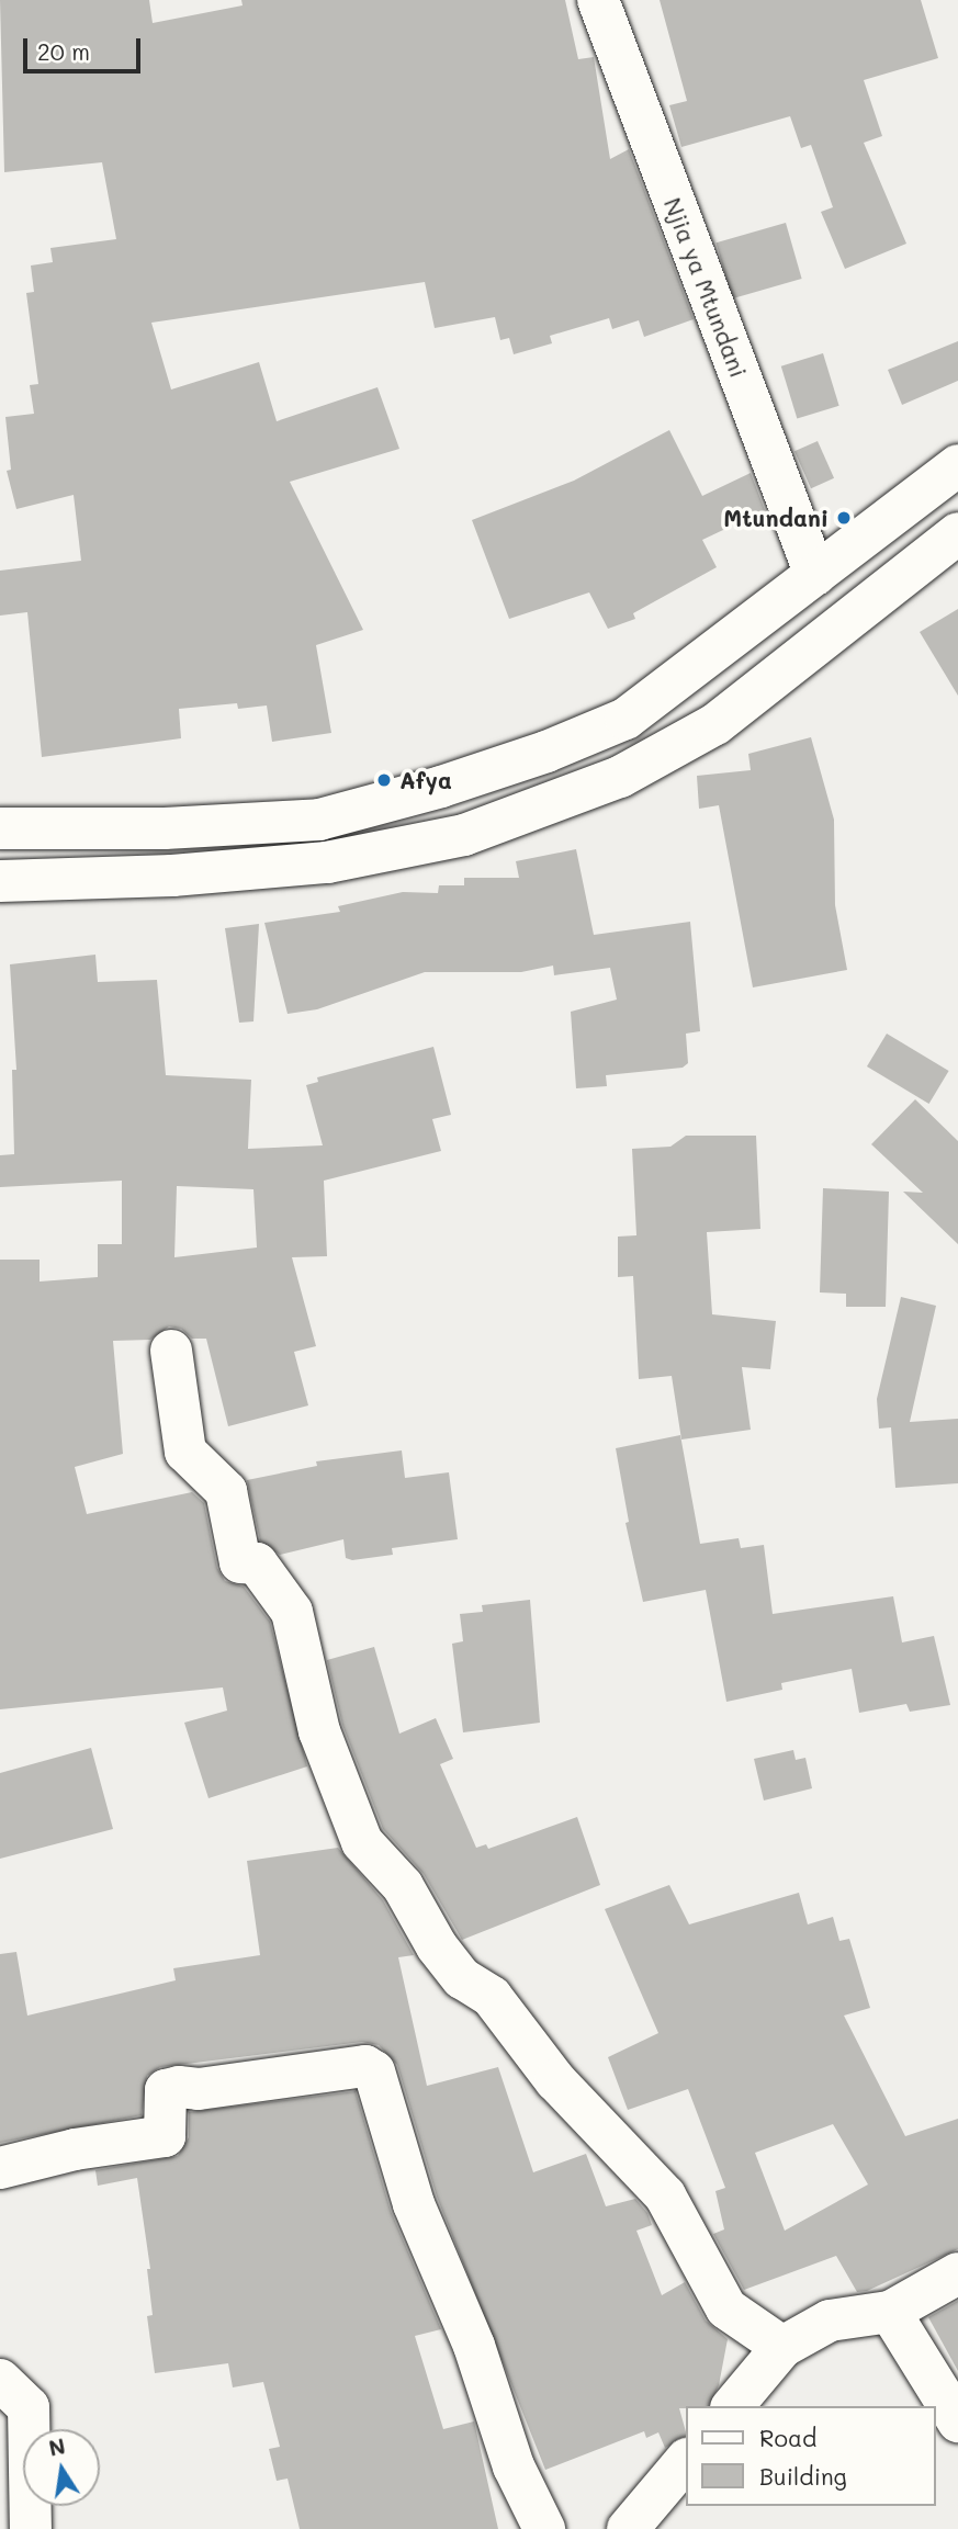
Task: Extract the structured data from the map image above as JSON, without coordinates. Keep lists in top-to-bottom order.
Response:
{
  "streets": {
    "street": ["Njia ya Mtundani"]
  },
  "places": ["Mtundani", "Afya"],
  "legend": ["Road", "Building"],
  "scale_bar": "20 m",
  "north": "top"
}
